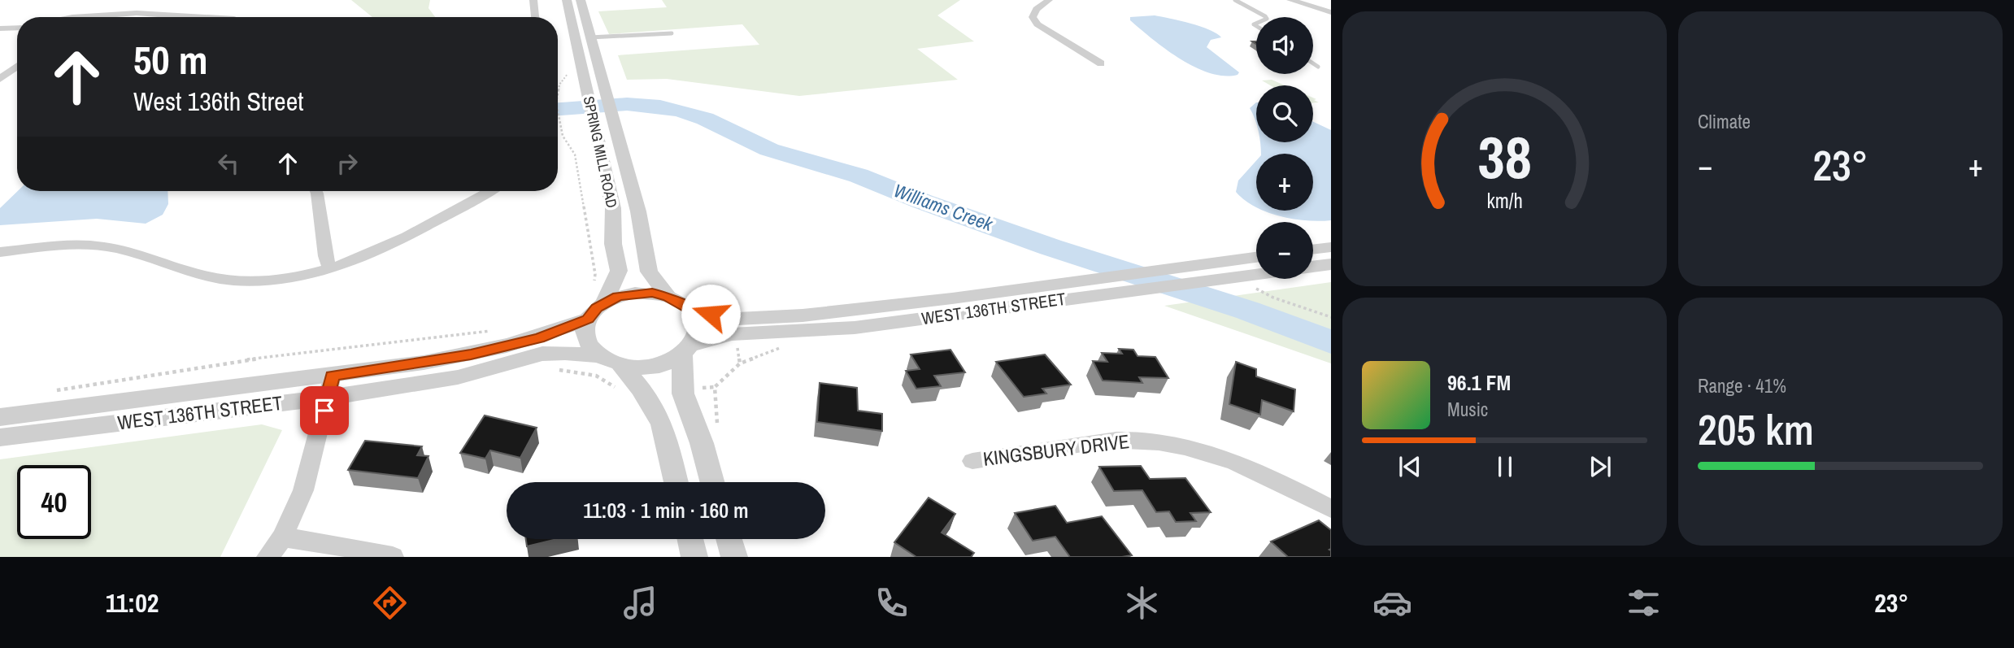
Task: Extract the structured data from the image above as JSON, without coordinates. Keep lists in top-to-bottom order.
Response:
{
  "streets": {
    "street": ["SPRING MILL ROAD", "WEST 136TH STREET", "KINGSBURY DRIVE"]
  },
  "crossings": [
    ["SPRING MILL ROAD", "WEST 136TH STREET"]
  ],
  "water": ["Williams Creek"],
  "page": {
    "tile": [
      "Climate",
      ["Range · 41%", "205 km"]
    ],
    "map_buttons": ["+", "−"],
    "turn": ["50 m", "West 136th Street"],
    "heat": ["−", "23°", "+"],
    "song": ["96.1 FM", "Music"],
    "limit": "40",
    "trip": "11:03 · 1 min · 160 m",
    "tabs": ["11:02", "23°"],
    "gauge": ["38", "km/h"]
  }
}
